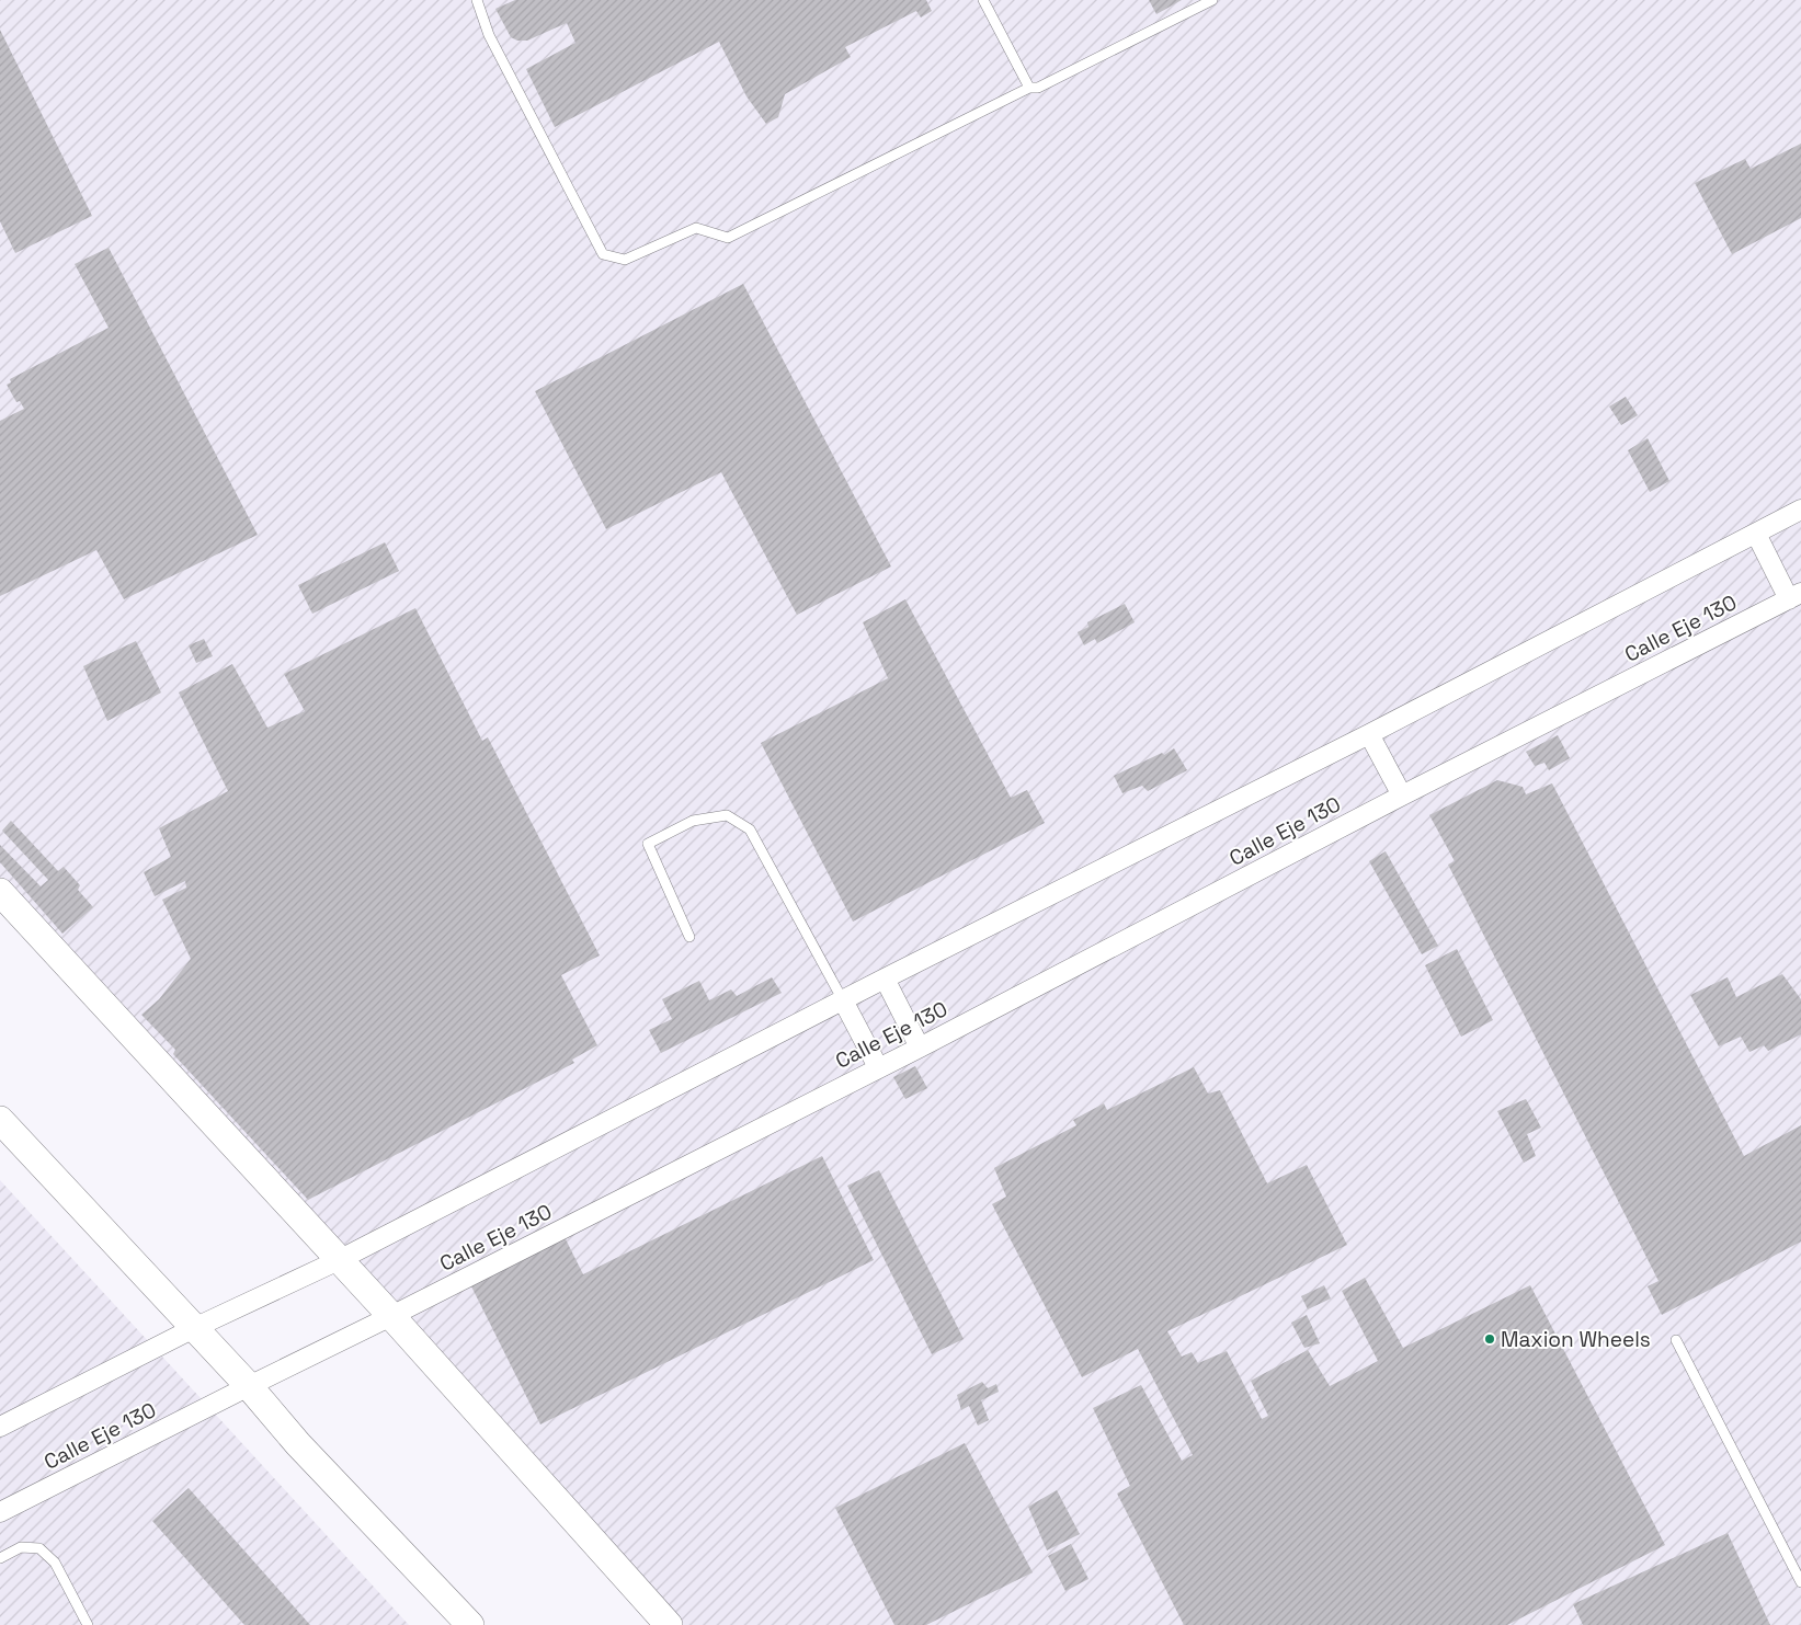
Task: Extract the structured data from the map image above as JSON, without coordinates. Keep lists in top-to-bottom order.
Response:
{
  "streets": {
    "street": ["Calle Eje 130"]
  },
  "places": ["Maxion Wheels"]
}
